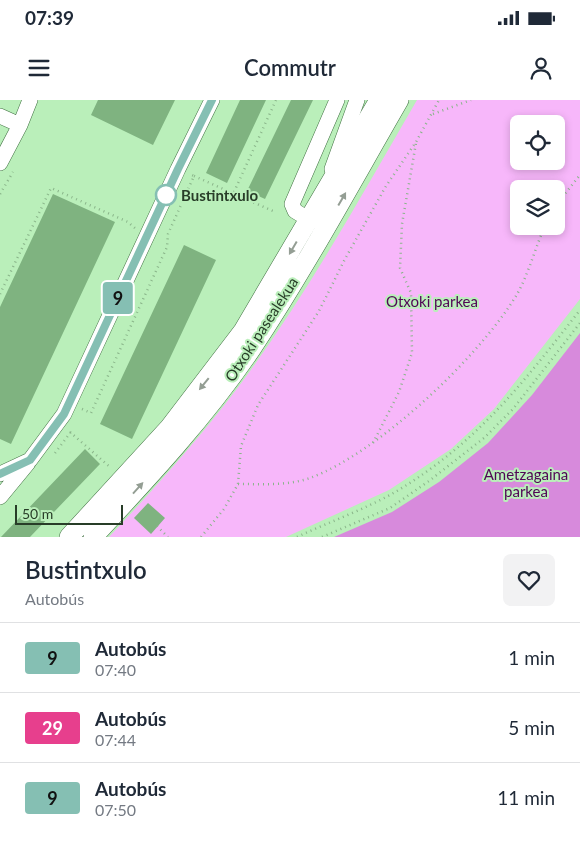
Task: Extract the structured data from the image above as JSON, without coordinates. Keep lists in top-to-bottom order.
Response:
{
  "streets": {
    "main road": ["Otxoki pasealekua"]
  },
  "parks": ["Otxoki parkea", "Ametzagaina parkea"],
  "places": ["Bustintxulo"],
  "lines": ["bus line 9"],
  "scale_bar": "50 m",
  "page": {
    "status": "07:39",
    "header": "Commutr",
    "on_map": "9",
    "scale": "50 m",
    "heading": ["Bustintxulo", "Autobús"],
    "list": [
      {
        "mark": "9",
        "name": "Autobús",
        "note": "07:40",
        "value": "1 min"
      },
      {
        "mark": "29",
        "name": "Autobús",
        "note": "07:44",
        "value": "5 min"
      },
      {
        "mark": "9",
        "name": "Autobús",
        "note": "07:50",
        "value": "11 min"
      }
    ]
  }
}
